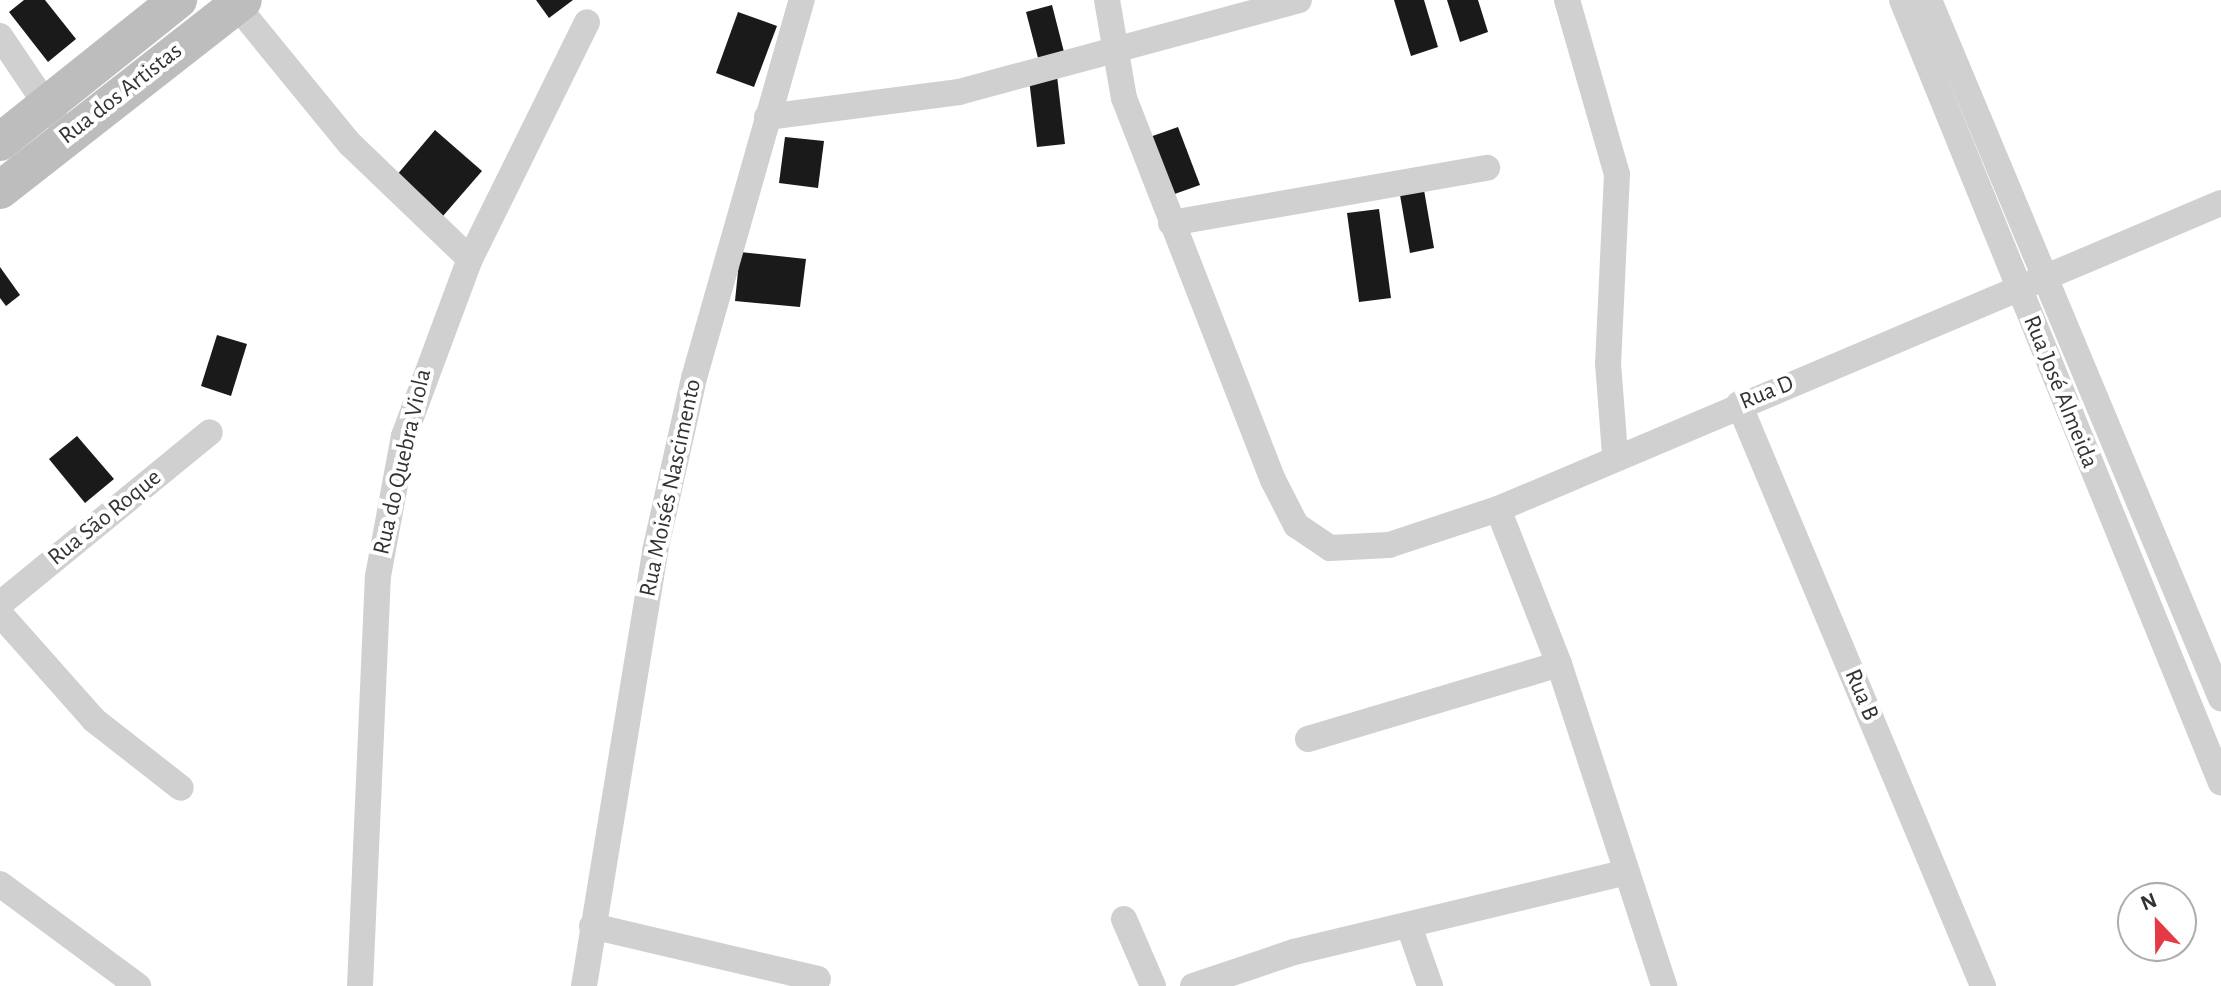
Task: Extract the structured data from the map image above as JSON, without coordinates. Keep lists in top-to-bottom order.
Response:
{
  "streets": {
    "street": [
      "Rua dos Artistas",
      "Rua José Almeida",
      "Rua D",
      "Rua do Quebra Viola",
      "Rua Moisés Nascimento",
      "Rua São Roque",
      "Rua B"
    ]
  },
  "crossings": [
    ["Rua José Almeida", "Rua D"],
    ["Rua D", "Rua B"]
  ],
  "north": "top"
}
